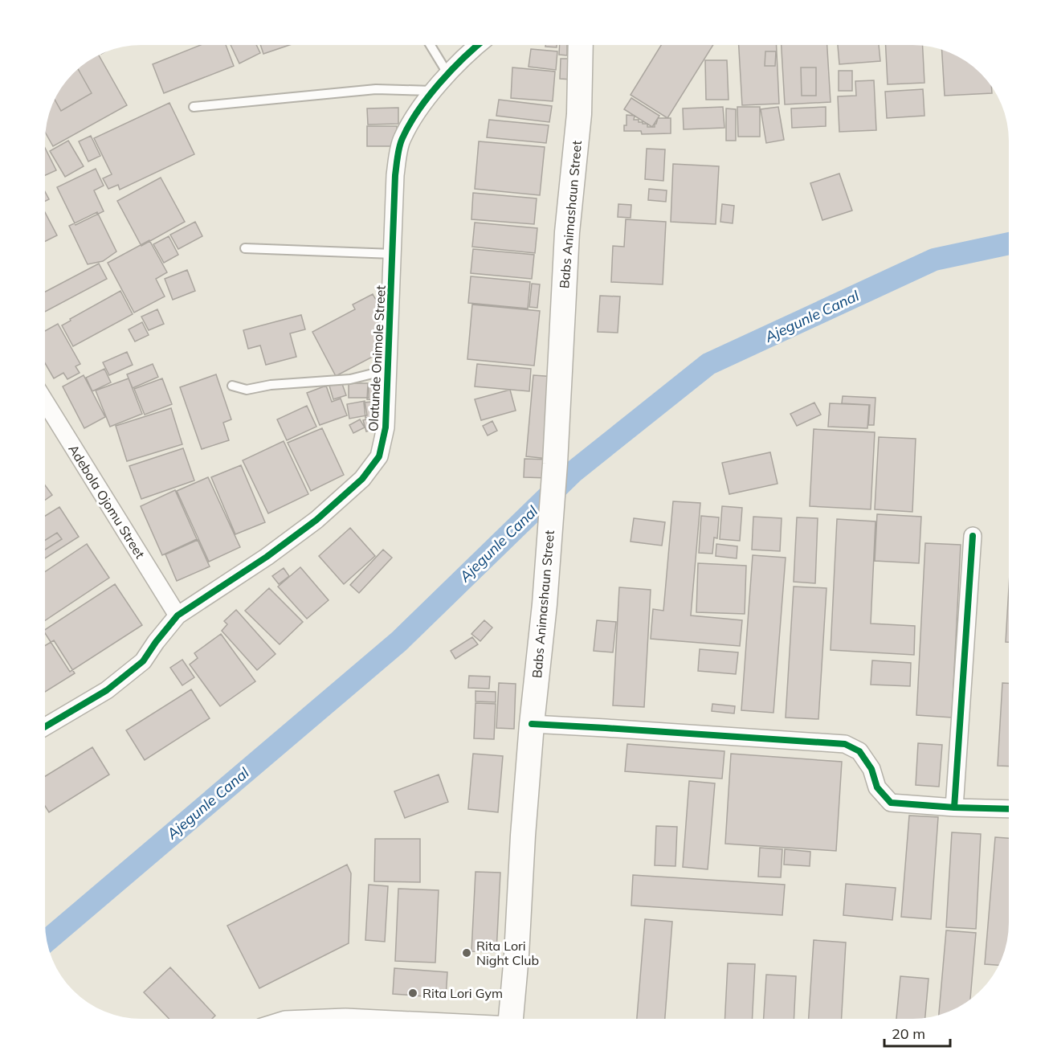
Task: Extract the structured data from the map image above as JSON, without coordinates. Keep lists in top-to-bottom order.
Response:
{
  "streets": {
    "main road": ["Babs Animashaun Street"],
    "street": ["Olatunde Onimole Street", "Adebola Ojomu Street"]
  },
  "crossings": [
    ["Olatunde Onimole Street", "Adebola Ojomu Street"]
  ],
  "water": ["Ajegunle Canal"],
  "places": ["Rita Lori Night Club", "Rita Lori Gym"],
  "scale_bar": "20 m"
}
